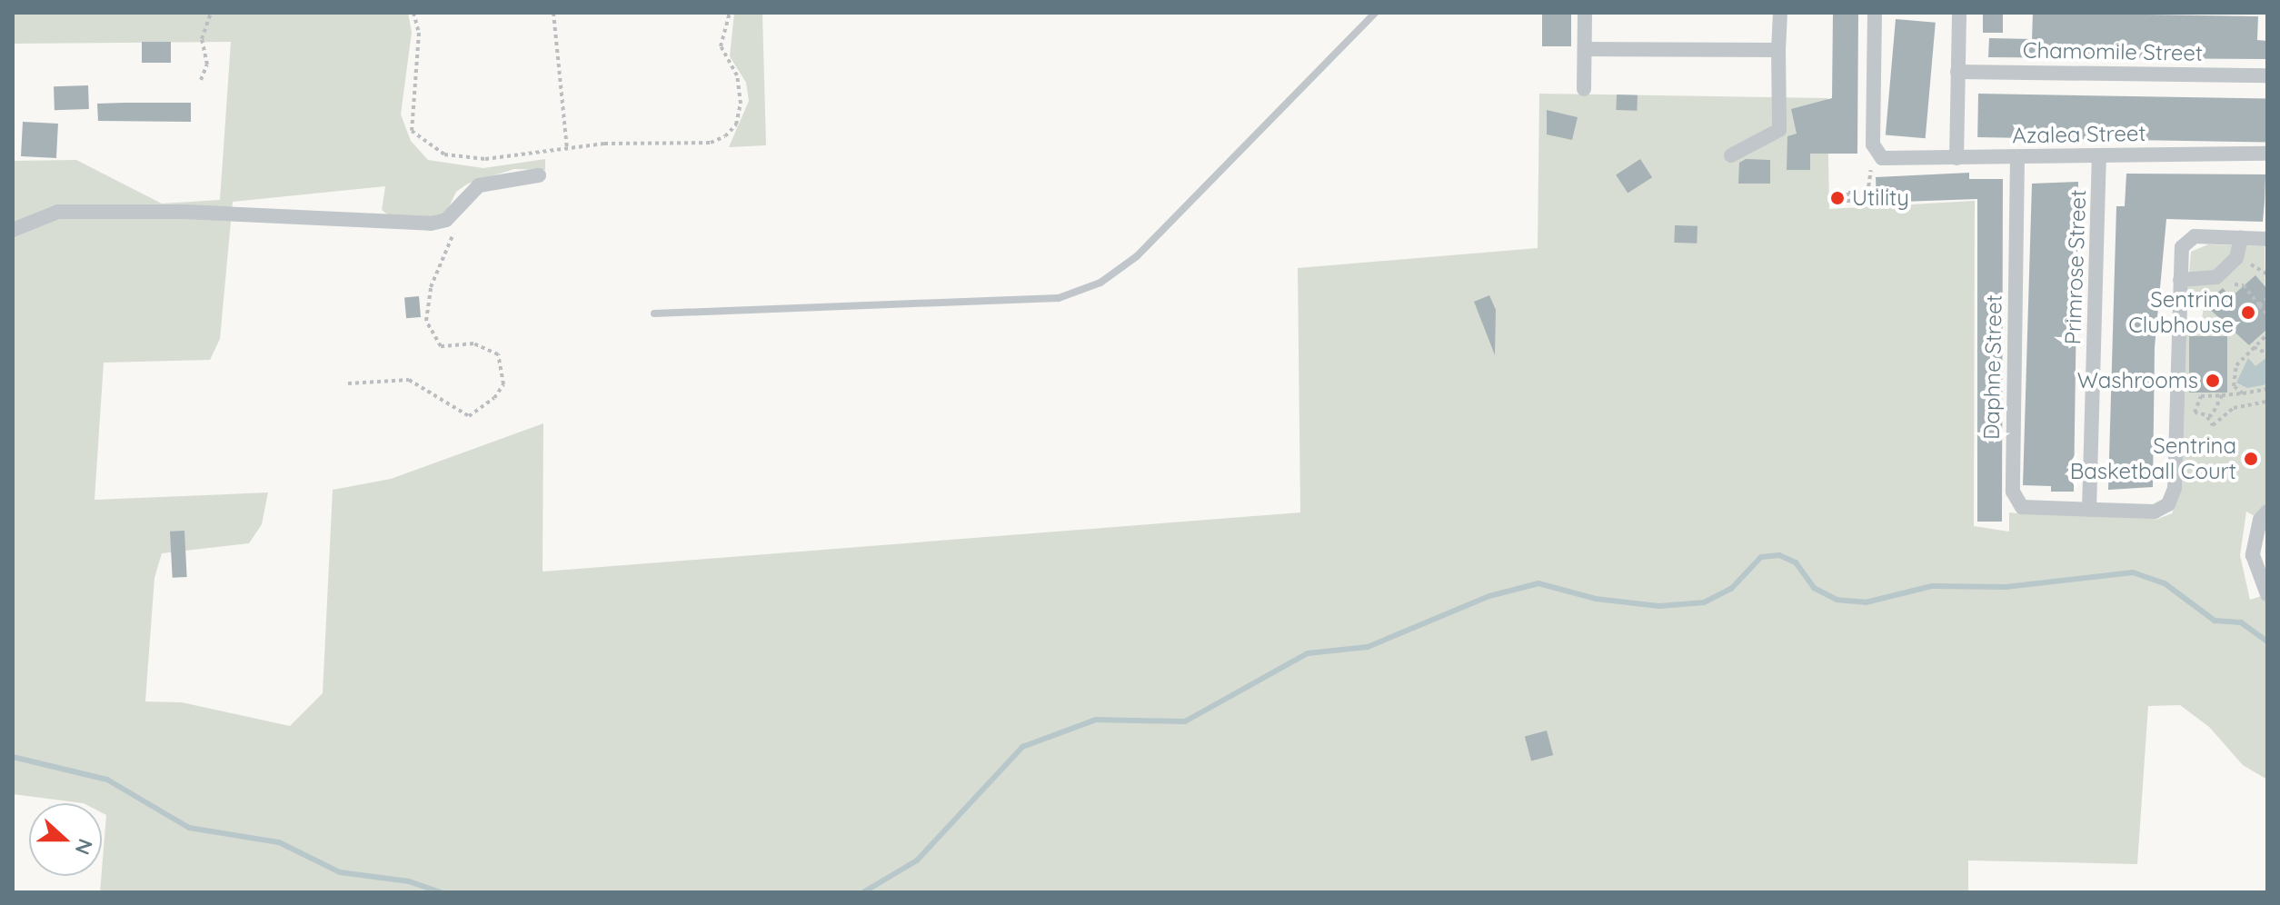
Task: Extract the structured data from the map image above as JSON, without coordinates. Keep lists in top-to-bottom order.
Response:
{
  "streets": {
    "street": [
      "Chamomile Street",
      "Azalea Street",
      "Primrose Street",
      "Daphne Street"
    ]
  },
  "crossings": [
    ["Azalea Street", "Primrose Street"],
    ["Azalea Street", "Daphne Street"],
    ["Primrose Street", "Daphne Street"]
  ],
  "places": [
    "Utility",
    "Sentrina Clubhouse",
    "Washrooms",
    "Sentrina Basketball Court"
  ],
  "north": "right"
}
